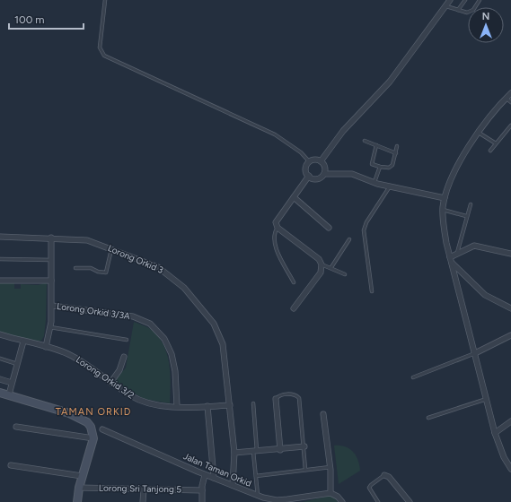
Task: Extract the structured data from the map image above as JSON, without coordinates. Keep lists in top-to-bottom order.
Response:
{
  "streets": {
    "street": [
      "Lorong Orkid 3",
      "Lorong Orkid 3/3A",
      "Lorong Orkid 3/2",
      "Jalan Taman Orkid",
      "Lorong Sri Tanjong 5"
    ]
  },
  "crossings": [
    ["Lorong Orkid 3", "Lorong Orkid 3/2"],
    ["Lorong Orkid 3", "Jalan Taman Orkid"],
    ["Lorong Orkid 3/3A", "Lorong Orkid 3/2"]
  ],
  "districts": ["TAMAN ORKID"],
  "scale_bar": "100 m",
  "north": "top"
}
